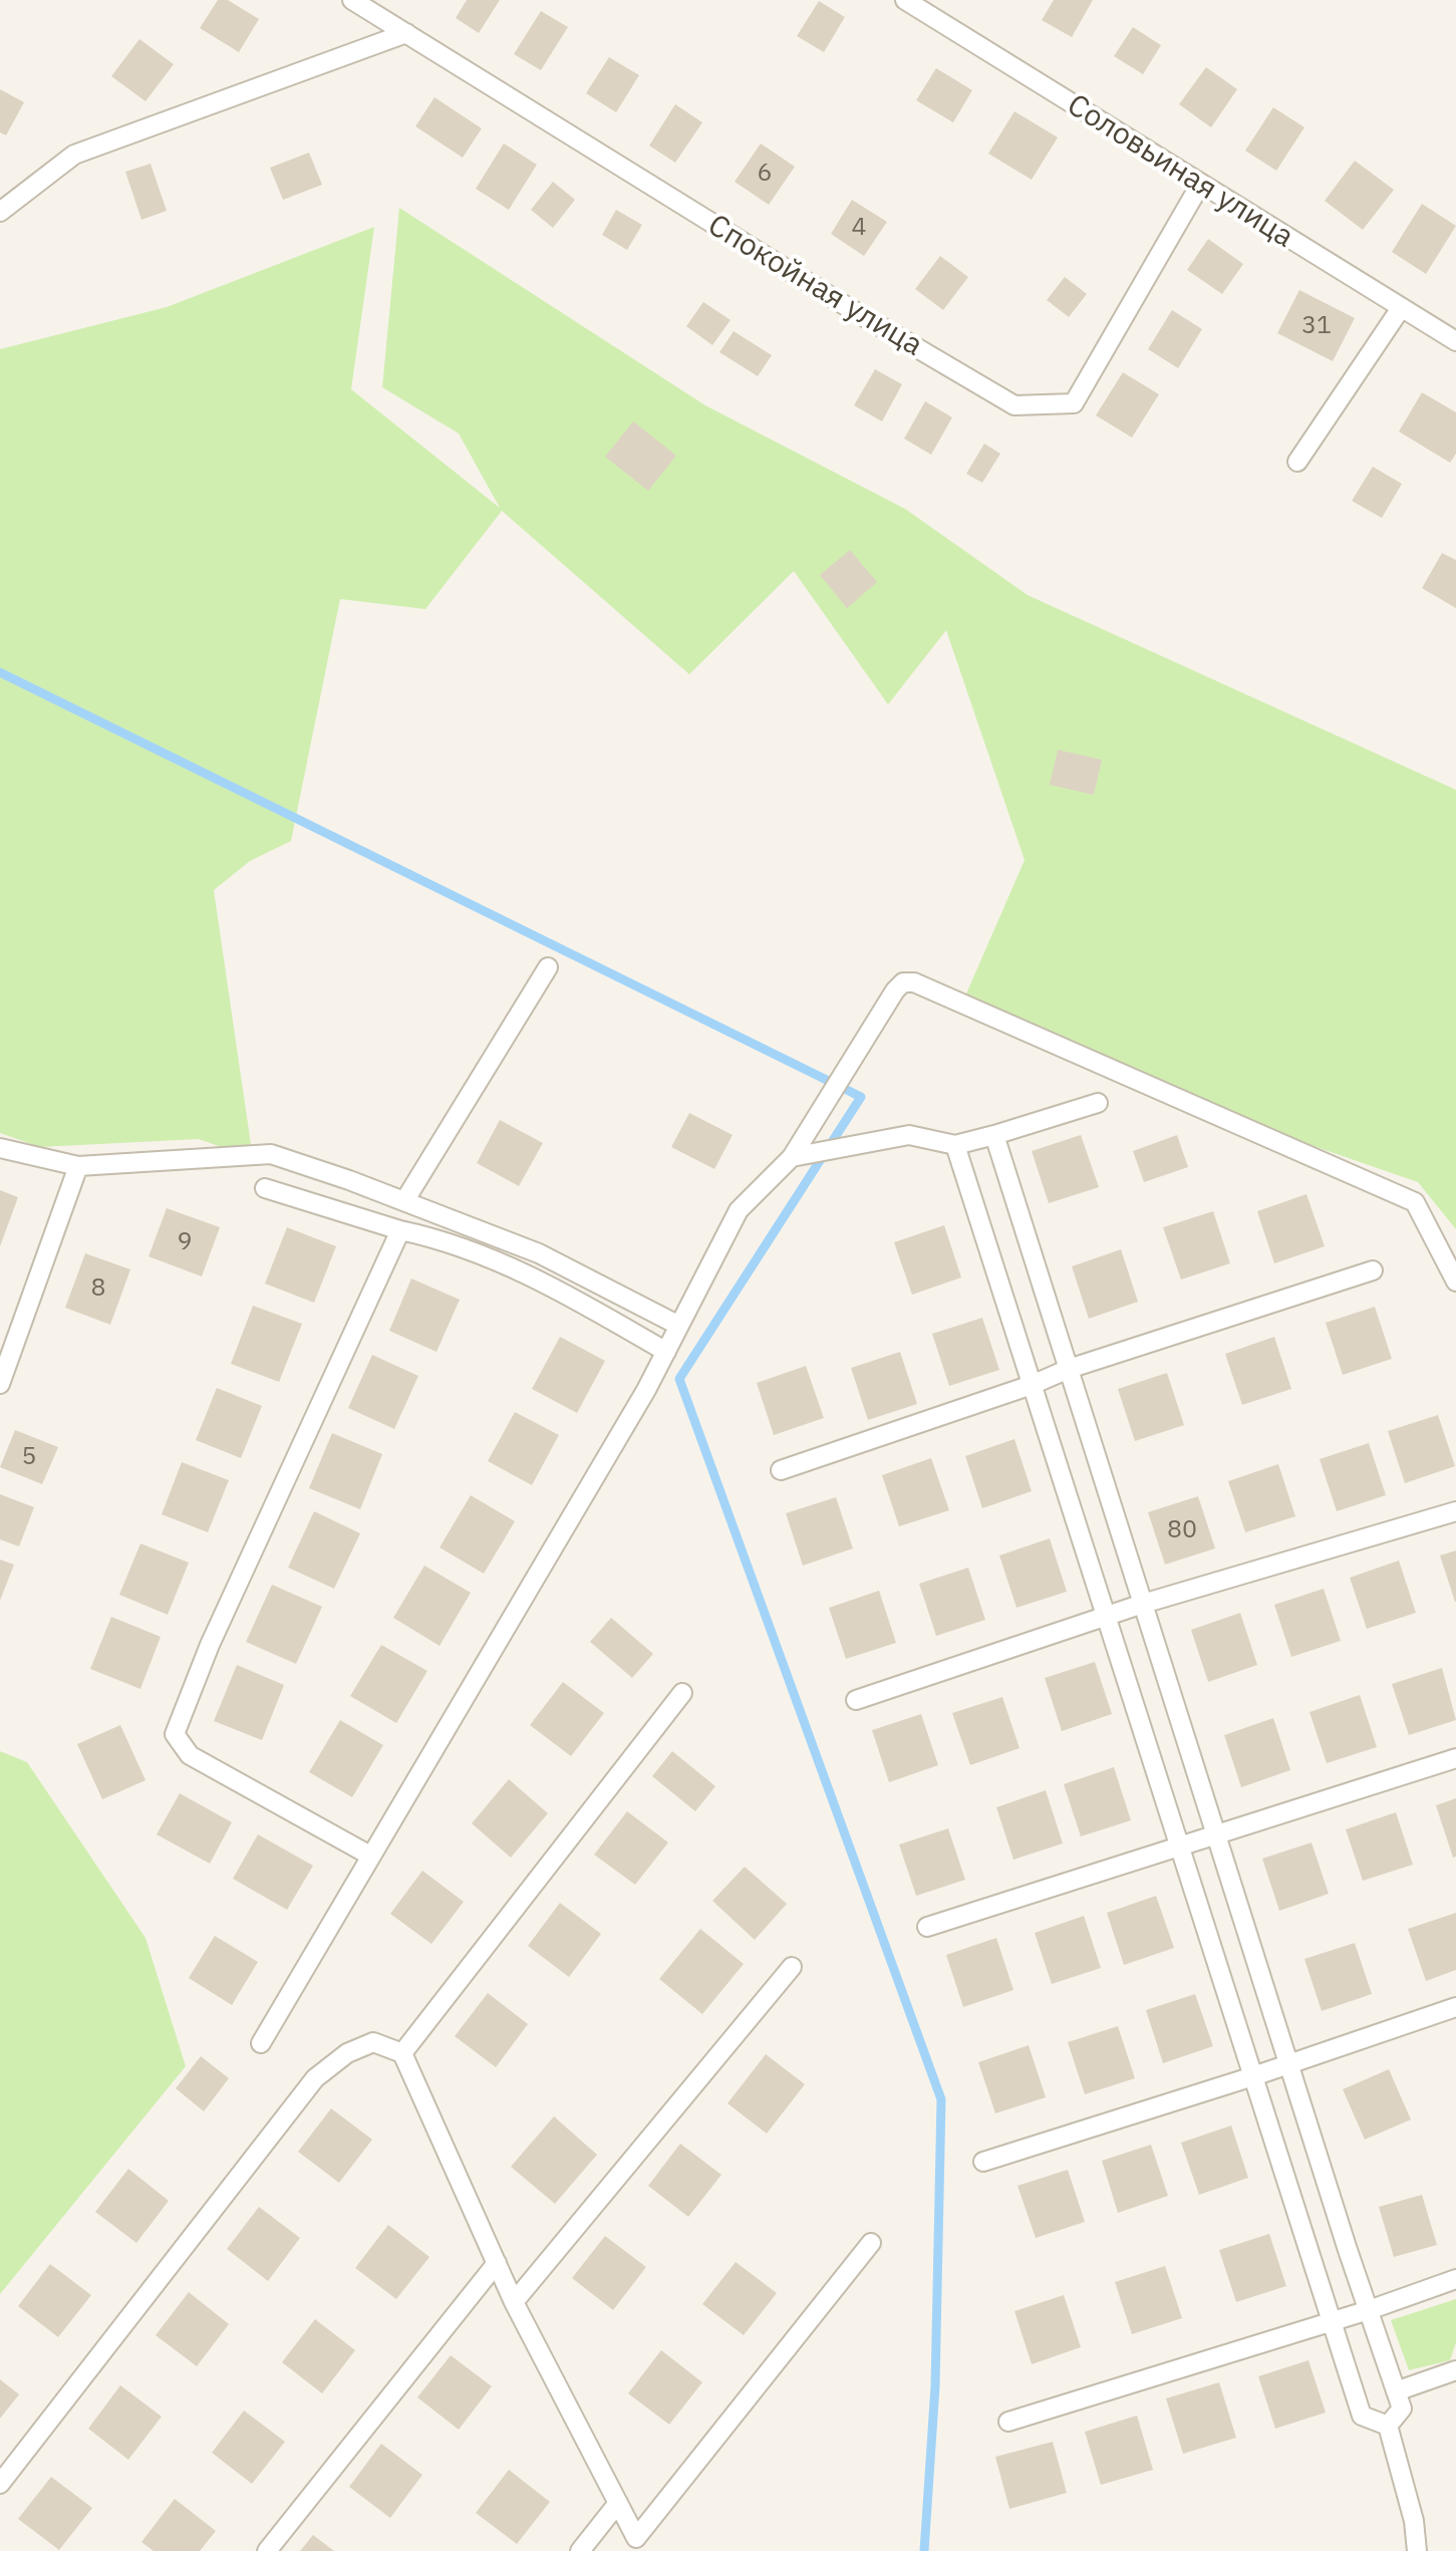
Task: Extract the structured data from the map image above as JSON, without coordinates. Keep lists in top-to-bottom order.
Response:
{
  "streets": {
    "lane": ["Соловьиная улица", "Спокойная улица"]
  },
  "crossings": [
    ["Соловьиная улица", "Спокойная улица"]
  ],
  "house_numbers": [
    "6",
    "4",
    "31",
    "9",
    "8",
    "5",
    "80"
  ]
}
